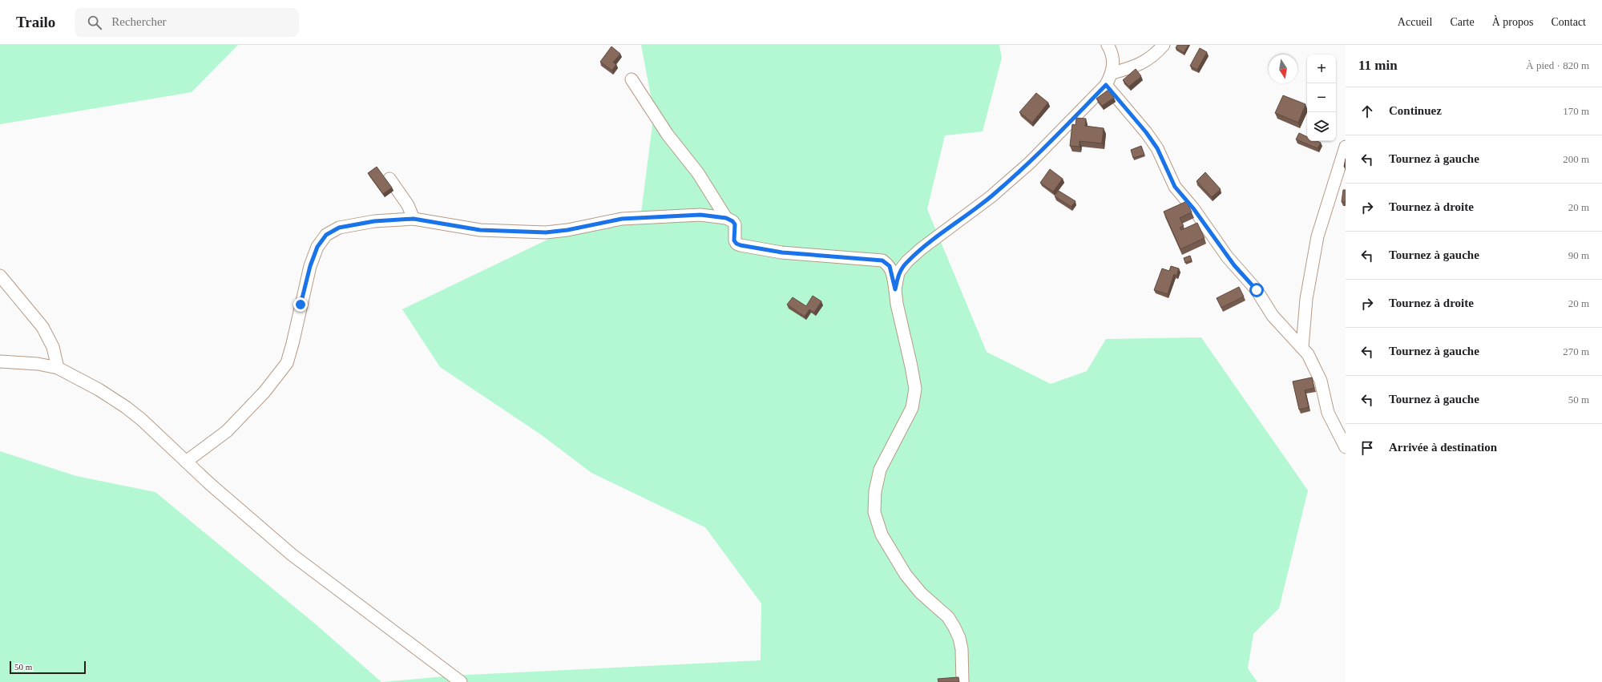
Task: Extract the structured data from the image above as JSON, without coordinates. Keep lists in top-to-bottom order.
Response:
{
  "scale_bar": "50 m",
  "north": "bottom",
  "page": {
    "header": "Trailo",
    "search": "Rechercher",
    "nav": [
      "Accueil",
      "Carte",
      "À propos",
      "Contact"
    ],
    "heading": ["11 min", "À pied · 820 m"],
    "map_buttons": ["+", "−"],
    "list": [
      ["Continuez", "170 m"],
      ["Tournez à gauche", "200 m"],
      ["Tournez à droite", "20 m"],
      ["Tournez à gauche", "90 m"],
      ["Tournez à droite", "20 m"],
      ["Tournez à gauche", "270 m"],
      ["Tournez à gauche", "50 m"],
      "Arrivée à destination"
    ],
    "scale": "50 m"
  }
}
